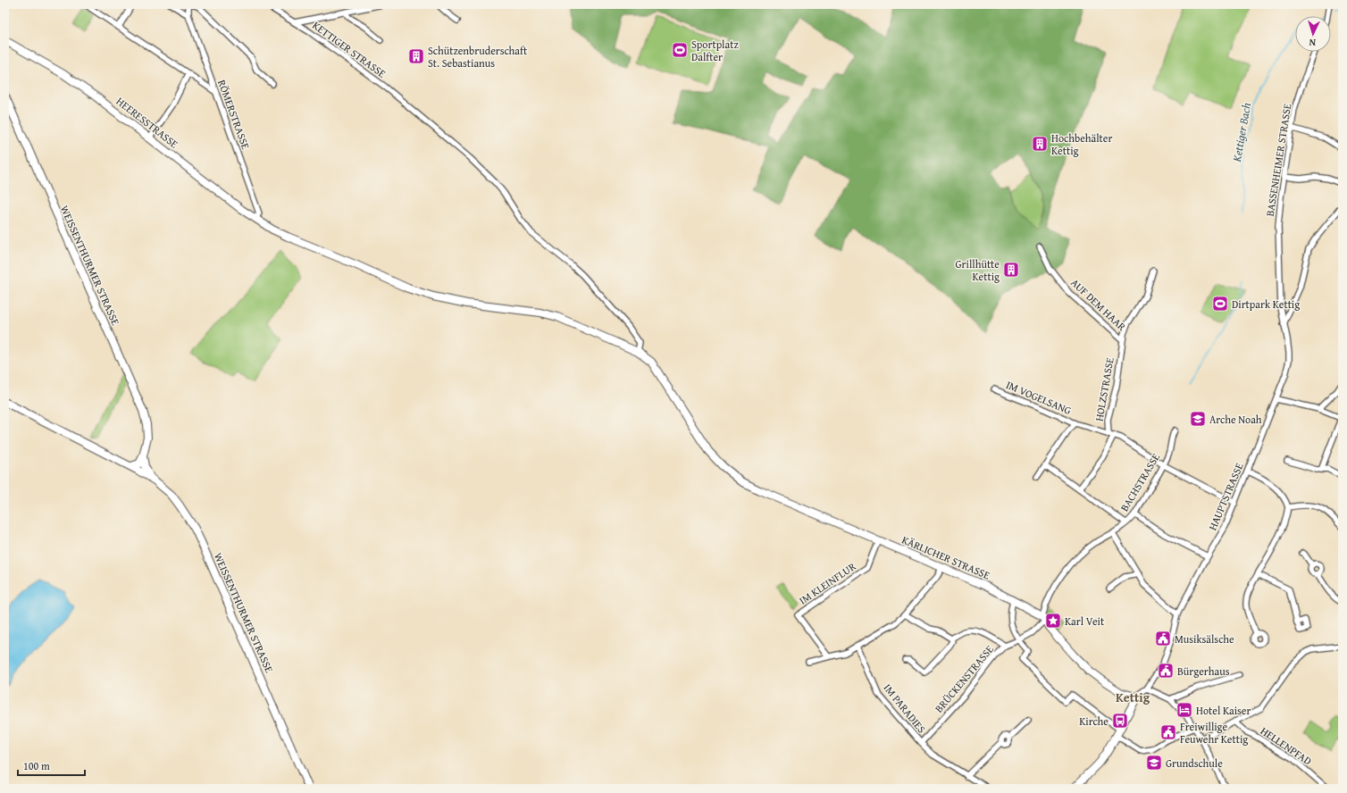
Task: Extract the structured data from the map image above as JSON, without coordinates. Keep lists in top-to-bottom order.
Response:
{
  "streets": {
    "street": [
      "KETTIGER STRASSE",
      "RÖMERSTRASSE",
      "HEERESSTRASSE",
      "BASSENHEIMER STRASSE",
      "WEISSENTHURMER STRASSE",
      "AUF DEM HAAR",
      "HOLZSTRASSE",
      "IM VOGELSANG",
      "BACHSTRASSE",
      "HAUPTSTRASSE",
      "KÄRLICHER STRASSE",
      "IM KLEINFLUR",
      "BRÜCKENSTRASSE",
      "IM PARADIES",
      "HELLENPFAD"
    ]
  },
  "crossings": [
    ["KETTIGER STRASSE", "HEERESSTRASSE"],
    ["KETTIGER STRASSE", "KÄRLICHER STRASSE"],
    ["RÖMERSTRASSE", "HEERESSTRASSE"],
    ["HEERESSTRASSE", "KÄRLICHER STRASSE"],
    ["BASSENHEIMER STRASSE", "HAUPTSTRASSE"],
    ["AUF DEM HAAR", "HOLZSTRASSE"],
    ["HOLZSTRASSE", "IM VOGELSANG"],
    ["HOLZSTRASSE", "BACHSTRASSE"],
    ["HOLZSTRASSE", "HAUPTSTRASSE"],
    ["BACHSTRASSE", "KÄRLICHER STRASSE"],
    ["BACHSTRASSE", "BRÜCKENSTRASSE"],
    ["KÄRLICHER STRASSE", "IM KLEINFLUR"],
    ["KÄRLICHER STRASSE", "BRÜCKENSTRASSE"],
    ["BRÜCKENSTRASSE", "IM PARADIES"]
  ],
  "districts": ["Kettig"],
  "water": ["Kettiger Bach"],
  "places": {
    "sports": ["Sportplatz Dalfter", "Dirtpark Kettig"],
    "building": ["Schützenbruderschaft St. Sebastianus", "Hochbehälter Kettig", "Grillhütte Kettig"],
    "school or university": ["Arche Noah", "Grundschule"],
    "place": ["Karl Veit"],
    "public building": ["Musiksälsche", "Bürgerhaus", "Freiwillige Feuwehr Kettig"],
    "hotel": ["Hotel Kaiser"],
    "bus stop": ["Kirche"]
  },
  "scale_bar": "100 m",
  "north": "bottom"
}
